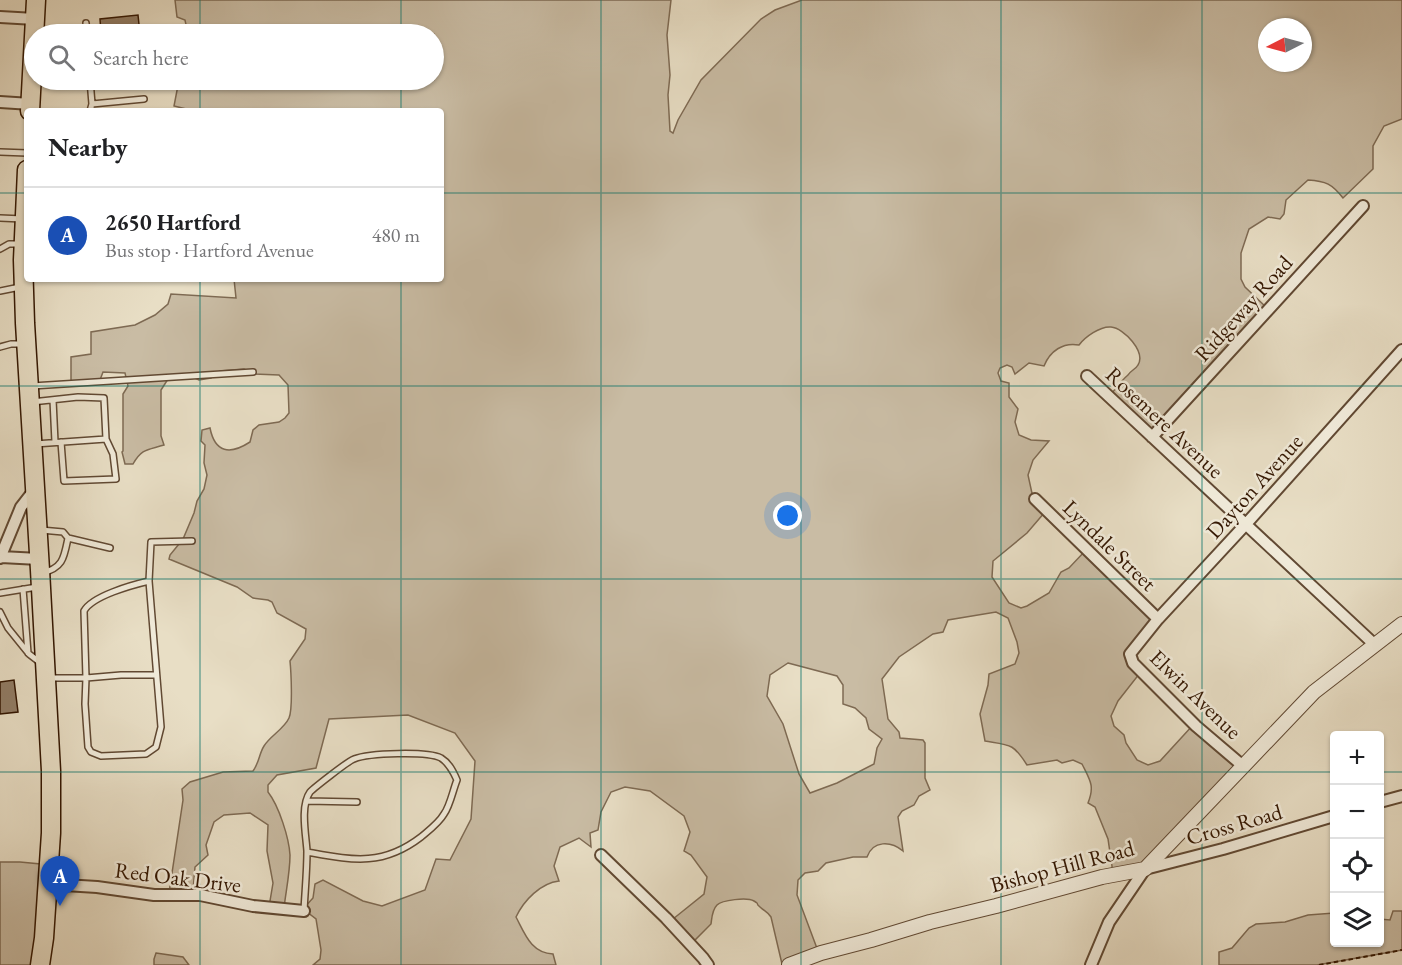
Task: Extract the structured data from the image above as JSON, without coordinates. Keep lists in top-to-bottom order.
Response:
{
  "streets": {
    "street": [
      "Ridgeway Road",
      "Rosemere Avenue",
      "Dayton Avenue",
      "Lyndale Street",
      "Elwin Avenue",
      "Cross Road",
      "Bishop Hill Road",
      "Red Oak Drive"
    ]
  },
  "crossings": [
    ["Ridgeway Road", "Rosemere Avenue"],
    ["Rosemere Avenue", "Dayton Avenue"],
    ["Rosemere Avenue", "Bishop Hill Road"],
    ["Dayton Avenue", "Lyndale Street"],
    ["Dayton Avenue", "Elwin Avenue"],
    ["Elwin Avenue", "Bishop Hill Road"],
    ["Cross Road", "Bishop Hill Road"]
  ],
  "north": "left",
  "page": {
    "search": "Search here",
    "heading": "Nearby",
    "list": [
      {
        "mark": "A",
        "name": "2650 Hartford",
        "note": "Bus stop · Hartford Avenue",
        "value": "480 m"
      }
    ],
    "map_buttons": ["+", "−"],
    "pins": "A"
  }
}
